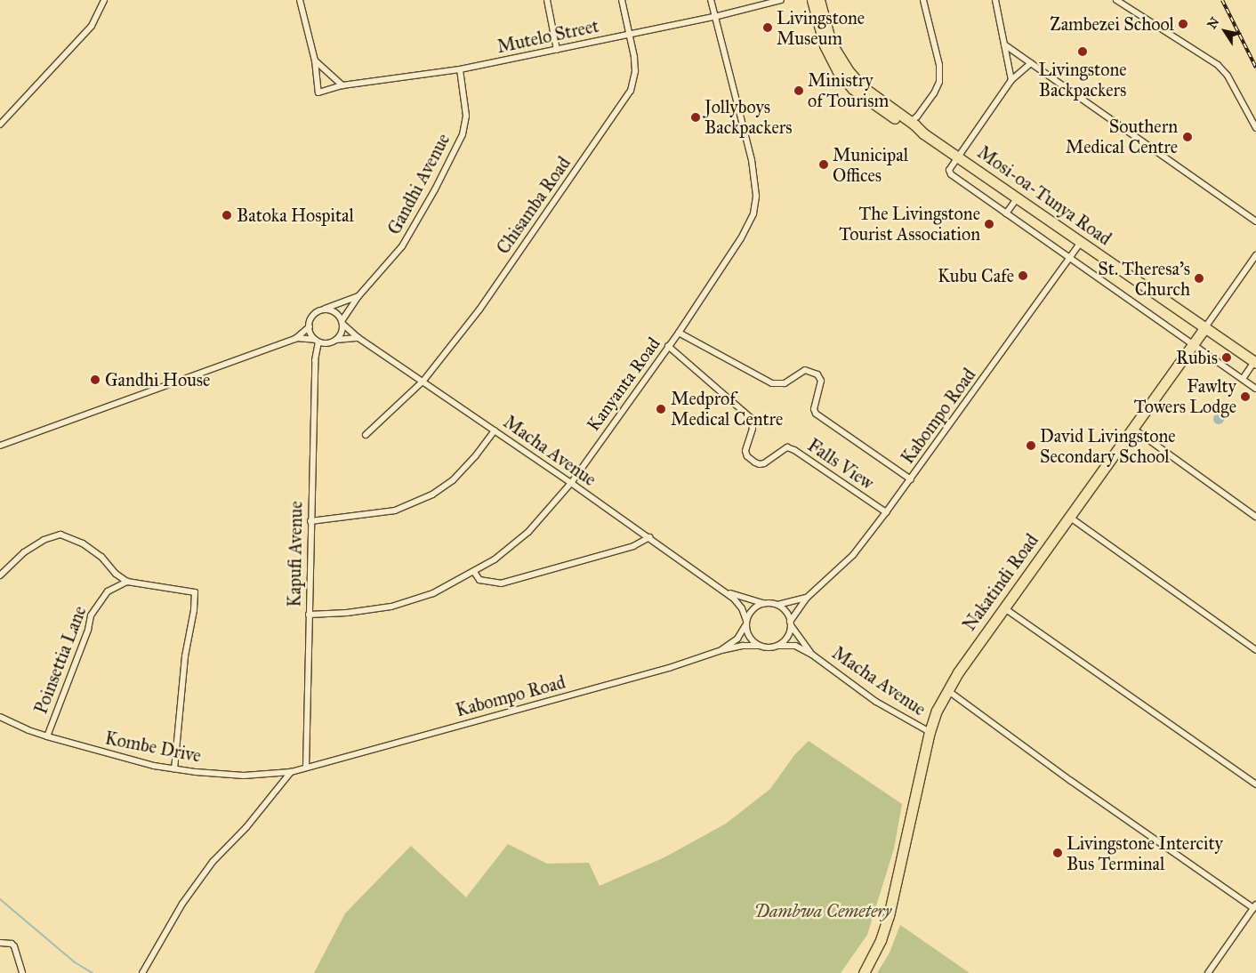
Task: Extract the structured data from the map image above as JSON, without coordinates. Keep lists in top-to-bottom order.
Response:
{
  "streets": {
    "highway": ["Mosi-oa-Tunya Road", "Nakatindi Road"],
    "street": [
      "Mutelo Street",
      "Gandhi Avenue",
      "Chisamba Road",
      "Kanyanta Road",
      "Kabompo Road",
      "Macha Avenue",
      "Falls View",
      "Kapufi Avenue",
      "Poinsettia Lane",
      "Kombe Drive"
    ]
  },
  "crossings": [
    ["Mutelo Street", "Gandhi Avenue"],
    ["Mutelo Street", "Chisamba Road"],
    ["Mutelo Street", "Kanyanta Road"],
    ["Gandhi Avenue", "Macha Avenue"],
    ["Gandhi Avenue", "Kapufi Avenue"],
    ["Mosi-oa-Tunya Road", "Kabompo Road"],
    ["Mosi-oa-Tunya Road", "Nakatindi Road"],
    ["Chisamba Road", "Macha Avenue"],
    ["Kanyanta Road", "Macha Avenue"],
    ["Kanyanta Road", "Falls View"],
    ["Kanyanta Road", "Kapufi Avenue"],
    ["Kabompo Road", "Macha Avenue"],
    ["Kabompo Road", "Falls View"],
    ["Kabompo Road", "Kapufi Avenue"],
    ["Kabompo Road", "Kombe Drive"],
    ["Macha Avenue", "Kapufi Avenue"],
    ["Macha Avenue", "Nakatindi Road"],
    ["Kapufi Avenue", "Kombe Drive"],
    ["Poinsettia Lane", "Kombe Drive"]
  ],
  "parks": ["Dambwa Cemetery"],
  "places": [
    "Zambezei School",
    "Livingstone Museum",
    "Livingstone Backpackers",
    "Ministry of Tourism",
    "Jollyboys Backpackers",
    "Southern Medical Centre",
    "Municipal Offices",
    "Batoka Hospital",
    "The Livingstone Tourist Association",
    "Kubu Cafe",
    "St. Theresa's Church",
    "Rubis",
    "Gandhi House",
    "Fawlty Towers Lodge",
    "Medprof Medical Centre",
    "David Livingstone Secondary School",
    "Livingstone Intercity Bus Terminal"
  ],
  "north": "top left"
}
